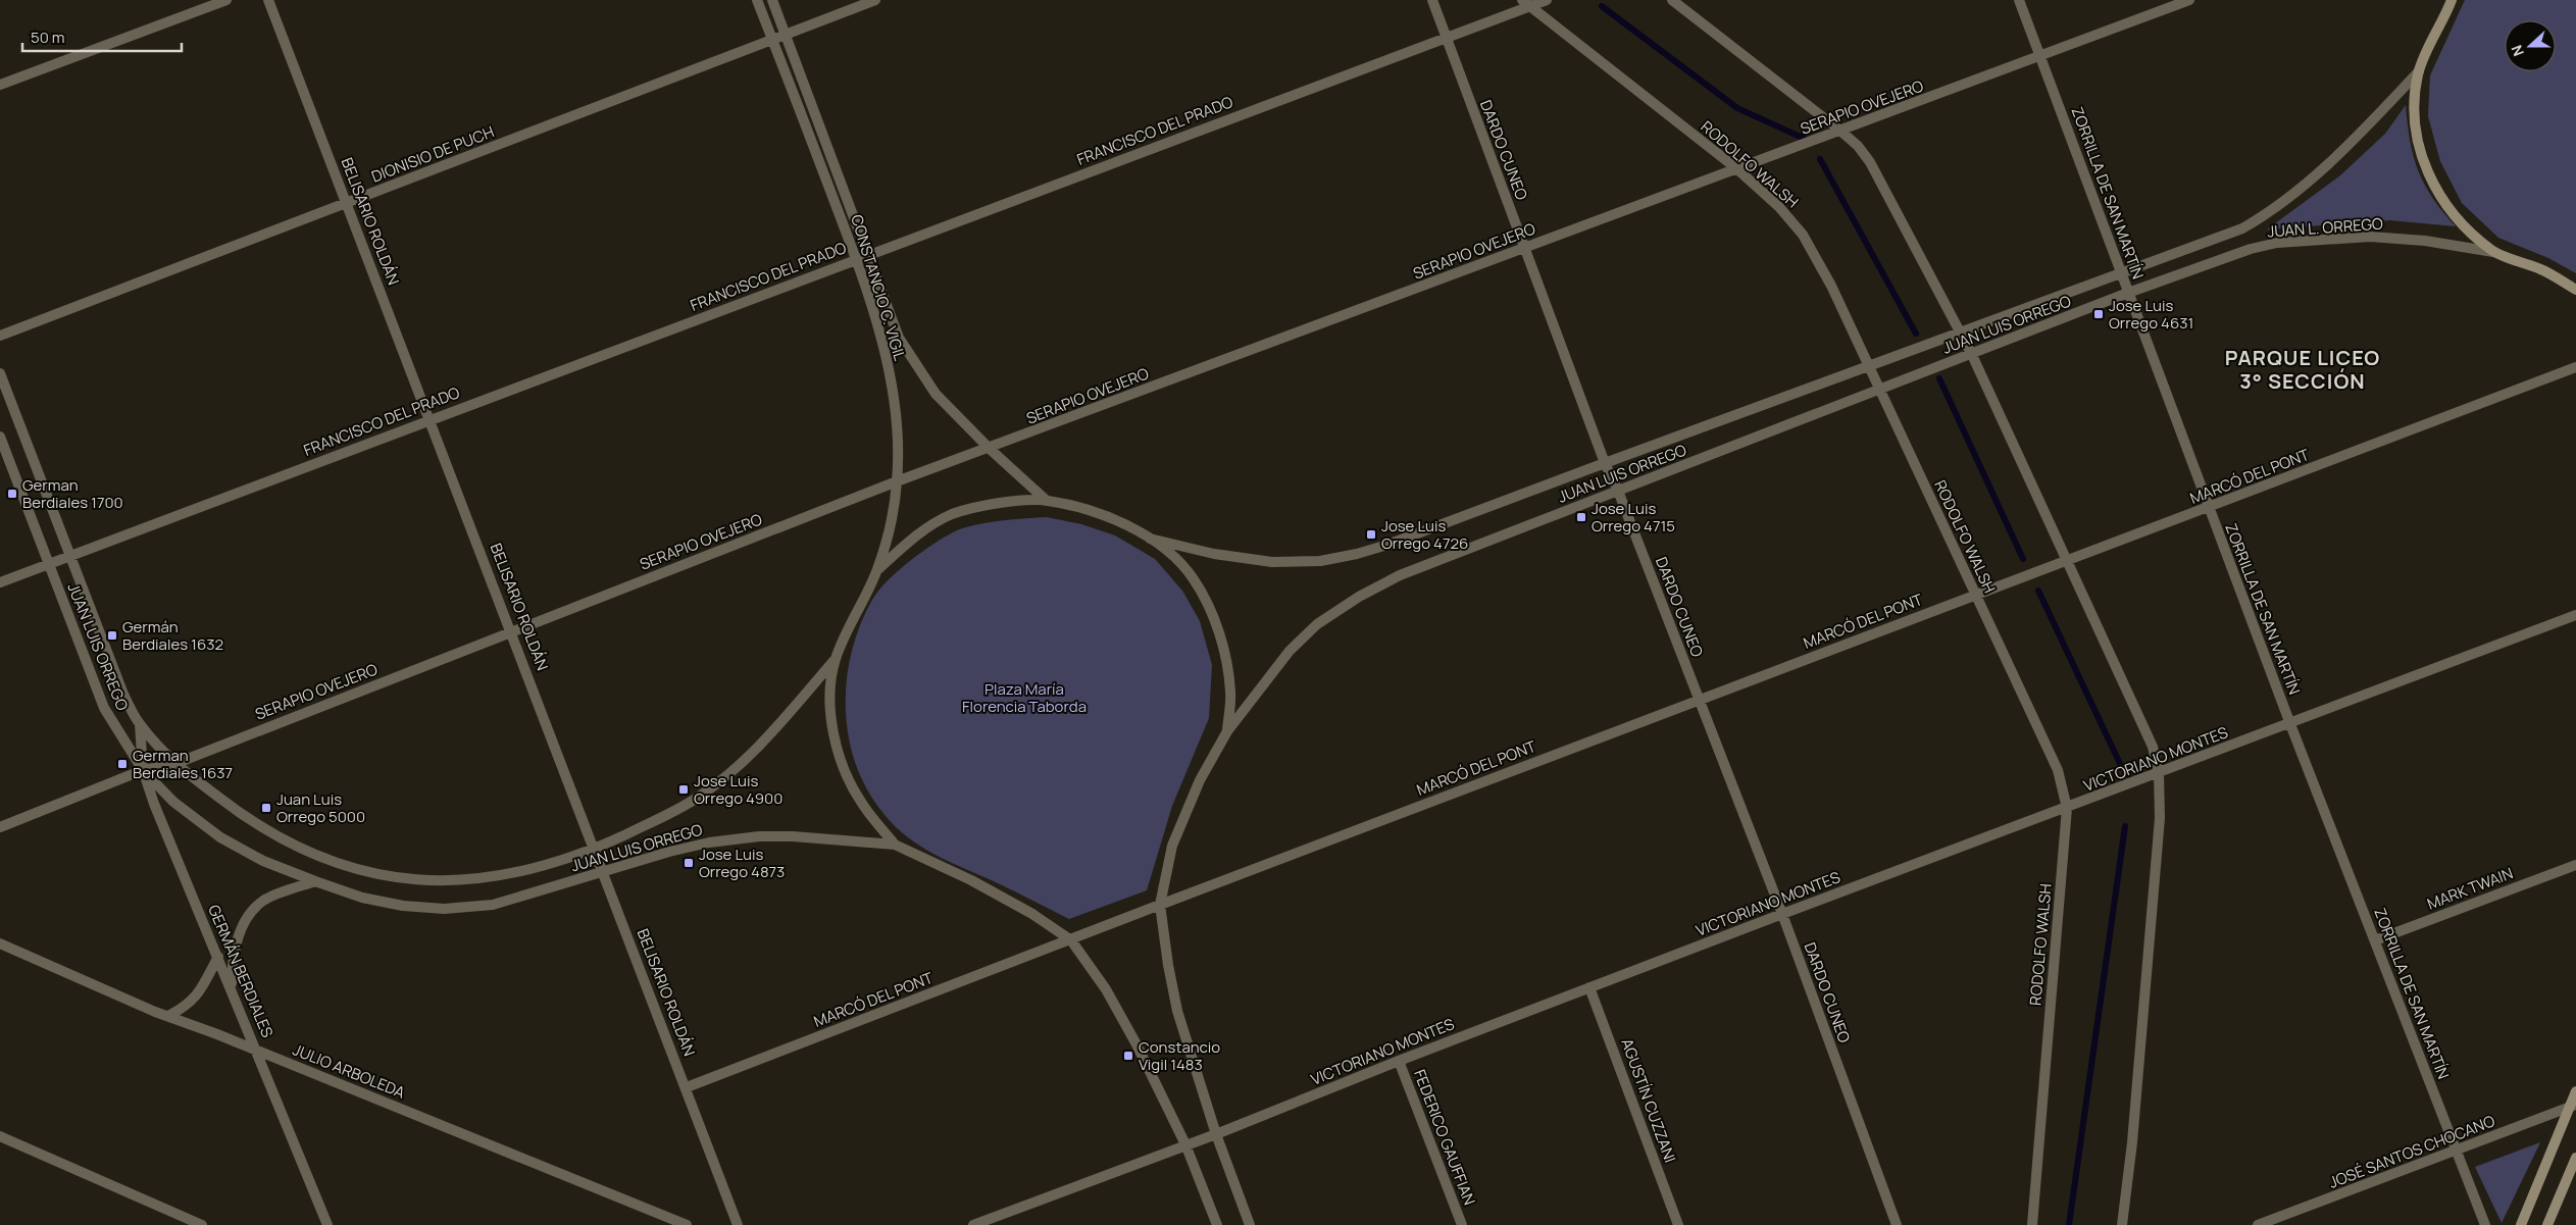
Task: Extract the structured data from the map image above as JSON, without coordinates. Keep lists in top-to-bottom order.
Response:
{
  "streets": {
    "street": [
      "SERAPIO OVEJERO",
      "FRANCISCO DEL PRADO",
      "DARDO CUNEO",
      "DIONISIO DE PUCH",
      "RODOLFO WALSH",
      "ZORRILLA DE SAN MARTÍN",
      "BELISARIO ROLDÁN",
      "JUAN L. ORREGO",
      "CONSTANCIO C. VIGIL",
      "JUAN LUIS ORREGO",
      "MARCÓ DEL PONT",
      "VICTORIANO MONTES",
      "MARK TWAIN",
      "GERMÁN BERDIALES",
      "JULIO ARBOLEDA",
      "AGUSTÍN CUZZANI",
      "FEDERICO GAUFFIAN",
      "JOSÉ SANTOS CHOCANO"
    ]
  },
  "crossings": [
    ["SERAPIO OVEJERO", "DARDO CUNEO"],
    ["SERAPIO OVEJERO", "RODOLFO WALSH"],
    ["SERAPIO OVEJERO", "ZORRILLA DE SAN MARTÍN"],
    ["SERAPIO OVEJERO", "BELISARIO ROLDÁN"],
    ["SERAPIO OVEJERO", "CONSTANCIO C. VIGIL"],
    ["SERAPIO OVEJERO", "JUAN LUIS ORREGO"],
    ["SERAPIO OVEJERO", "GERMÁN BERDIALES"],
    ["FRANCISCO DEL PRADO", "DARDO CUNEO"],
    ["FRANCISCO DEL PRADO", "RODOLFO WALSH"],
    ["FRANCISCO DEL PRADO", "BELISARIO ROLDÁN"],
    ["FRANCISCO DEL PRADO", "CONSTANCIO C. VIGIL"],
    ["FRANCISCO DEL PRADO", "JUAN LUIS ORREGO"],
    ["DARDO CUNEO", "JUAN LUIS ORREGO"],
    ["DARDO CUNEO", "MARCÓ DEL PONT"],
    ["DARDO CUNEO", "VICTORIANO MONTES"],
    ["DIONISIO DE PUCH", "BELISARIO ROLDÁN"],
    ["DIONISIO DE PUCH", "CONSTANCIO C. VIGIL"],
    ["RODOLFO WALSH", "JUAN LUIS ORREGO"],
    ["RODOLFO WALSH", "MARCÓ DEL PONT"],
    ["RODOLFO WALSH", "VICTORIANO MONTES"],
    ["ZORRILLA DE SAN MARTÍN", "JUAN LUIS ORREGO"],
    ["ZORRILLA DE SAN MARTÍN", "MARCÓ DEL PONT"],
    ["ZORRILLA DE SAN MARTÍN", "VICTORIANO MONTES"],
    ["ZORRILLA DE SAN MARTÍN", "MARK TWAIN"],
    ["ZORRILLA DE SAN MARTÍN", "JOSÉ SANTOS CHOCANO"],
    ["BELISARIO ROLDÁN", "JUAN LUIS ORREGO"],
    ["BELISARIO ROLDÁN", "MARCÓ DEL PONT"],
    ["JUAN L. ORREGO", "JUAN LUIS ORREGO"],
    ["CONSTANCIO C. VIGIL", "JUAN LUIS ORREGO"],
    ["JUAN LUIS ORREGO", "MARCÓ DEL PONT"],
    ["JUAN LUIS ORREGO", "GERMÁN BERDIALES"],
    ["VICTORIANO MONTES", "AGUSTÍN CUZZANI"],
    ["VICTORIANO MONTES", "FEDERICO GAUFFIAN"],
    ["GERMÁN BERDIALES", "JULIO ARBOLEDA"]
  ],
  "districts": ["PARQUE LICEO 3° SECCIÓN"],
  "parks": ["Plaza María Florencia Taborda"],
  "places": {
    "transit": [
      "Jose Luis Orrego 4631",
      "German Berdiales 1700",
      "Jose Luis Orrego 4715",
      "Jose Luis Orrego 4726",
      "Germán Berdiales 1632",
      "German Berdiales 1637",
      "Jose Luis Orrego 4900",
      "Juan Luis Orrego 5000",
      "Jose Luis Orrego 4873",
      "Constancio Vigil 1483"
    ]
  },
  "scale_bar": "50 m",
  "north": "left"
}
